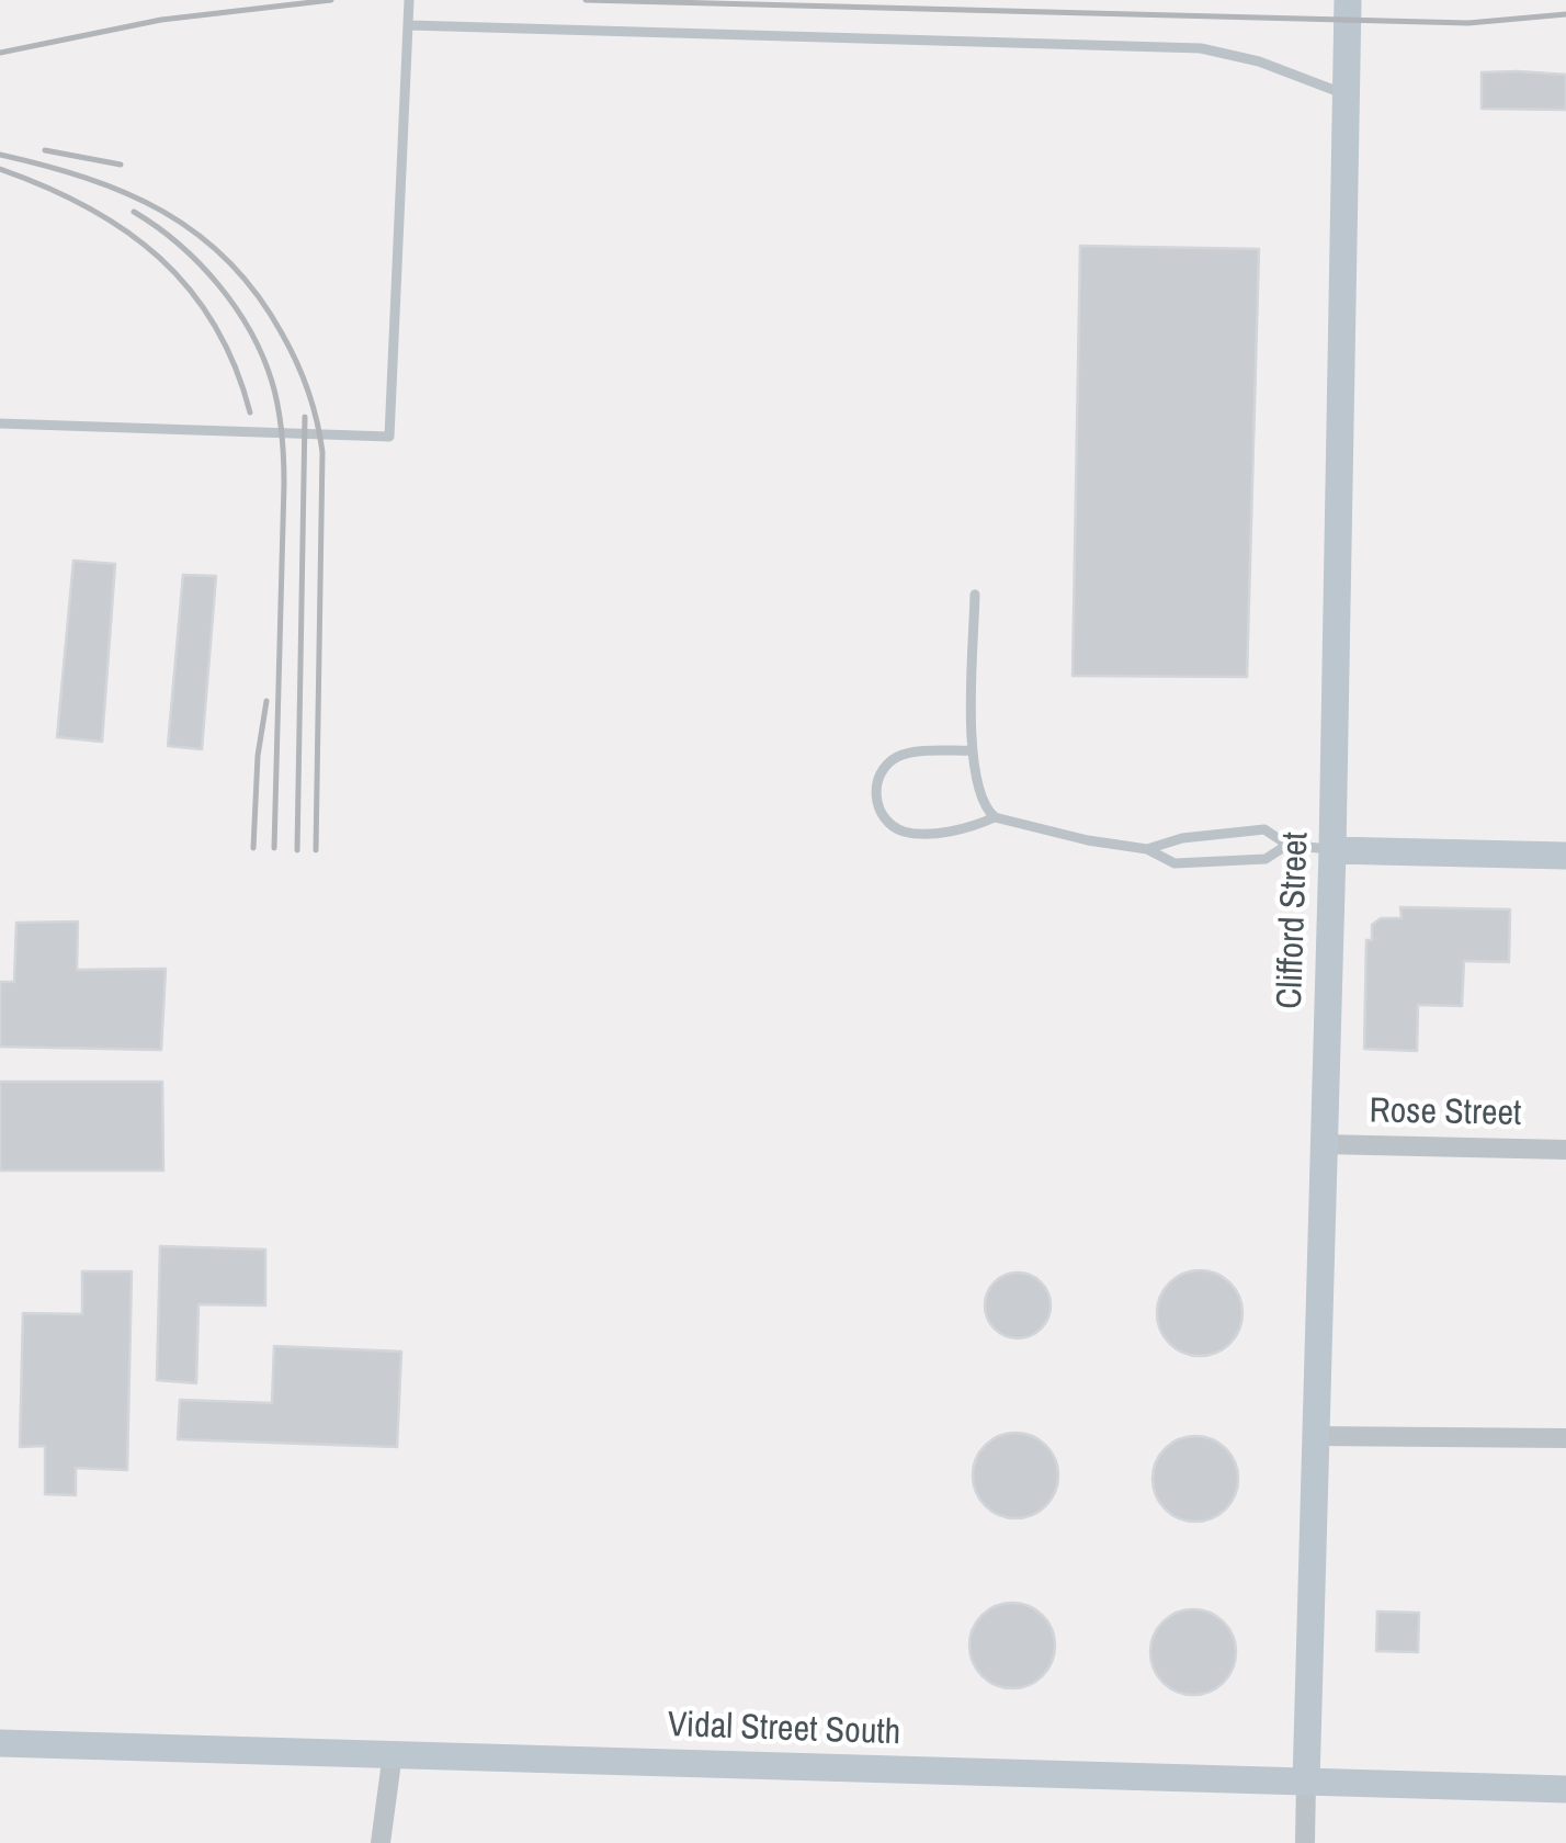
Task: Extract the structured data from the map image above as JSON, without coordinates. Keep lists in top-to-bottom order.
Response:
{
  "streets": {
    "street": ["Clifford Street", "Rose Street", "Vidal Street South"]
  },
  "crossings": [
    ["Clifford Street", "Rose Street"],
    ["Clifford Street", "Vidal Street South"]
  ]
}
